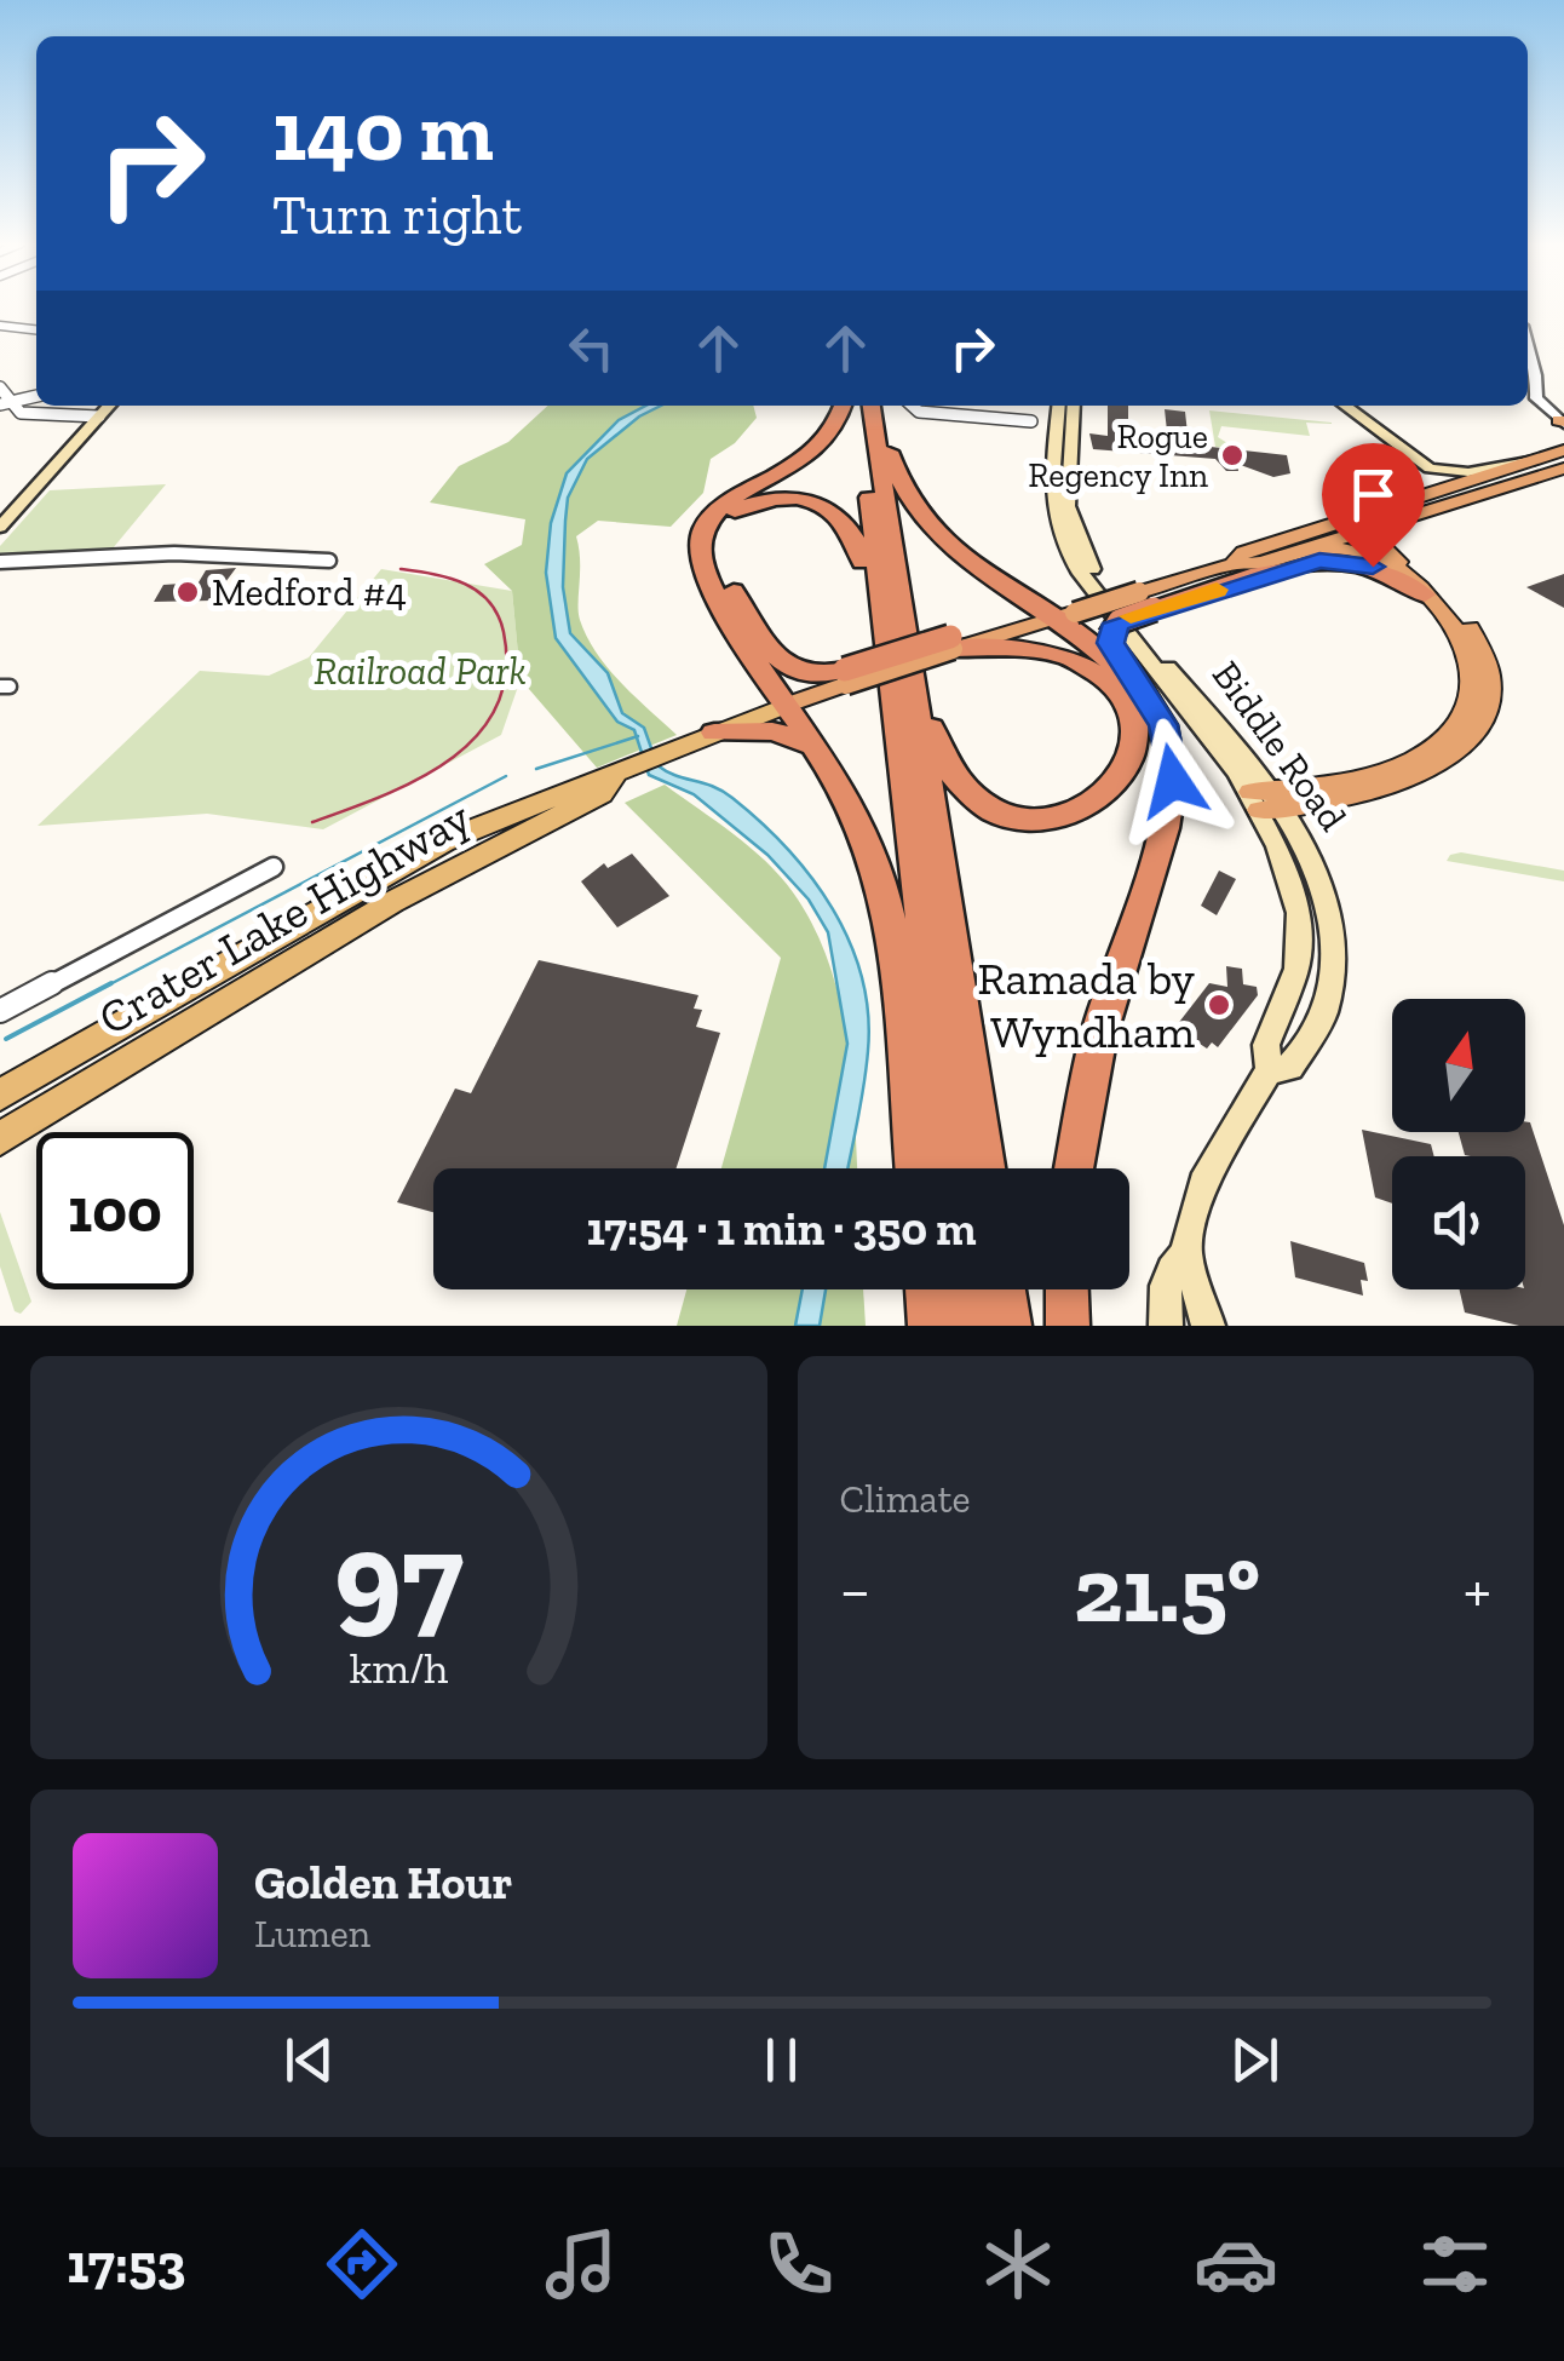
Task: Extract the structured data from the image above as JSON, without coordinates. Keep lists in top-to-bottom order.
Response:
{
  "streets": {
    "highway": ["Crater Lake Highway"],
    "main road": ["Biddle Road"]
  },
  "parks": ["Railroad Park"],
  "places": ["Rogue Regency Inn", "Medford #4", "Ramada by Wyndham"],
  "north": "top",
  "page": {
    "turn": ["140 m", "Turn right"],
    "limit": "100",
    "trip": "17:54 · 1 min · 350 m",
    "tile": "Climate",
    "heat": ["−", "21.5°", "+"],
    "song": ["Golden Hour", "Lumen"],
    "tabs": "17:53",
    "gauge": ["97", "km/h"]
  }
}
